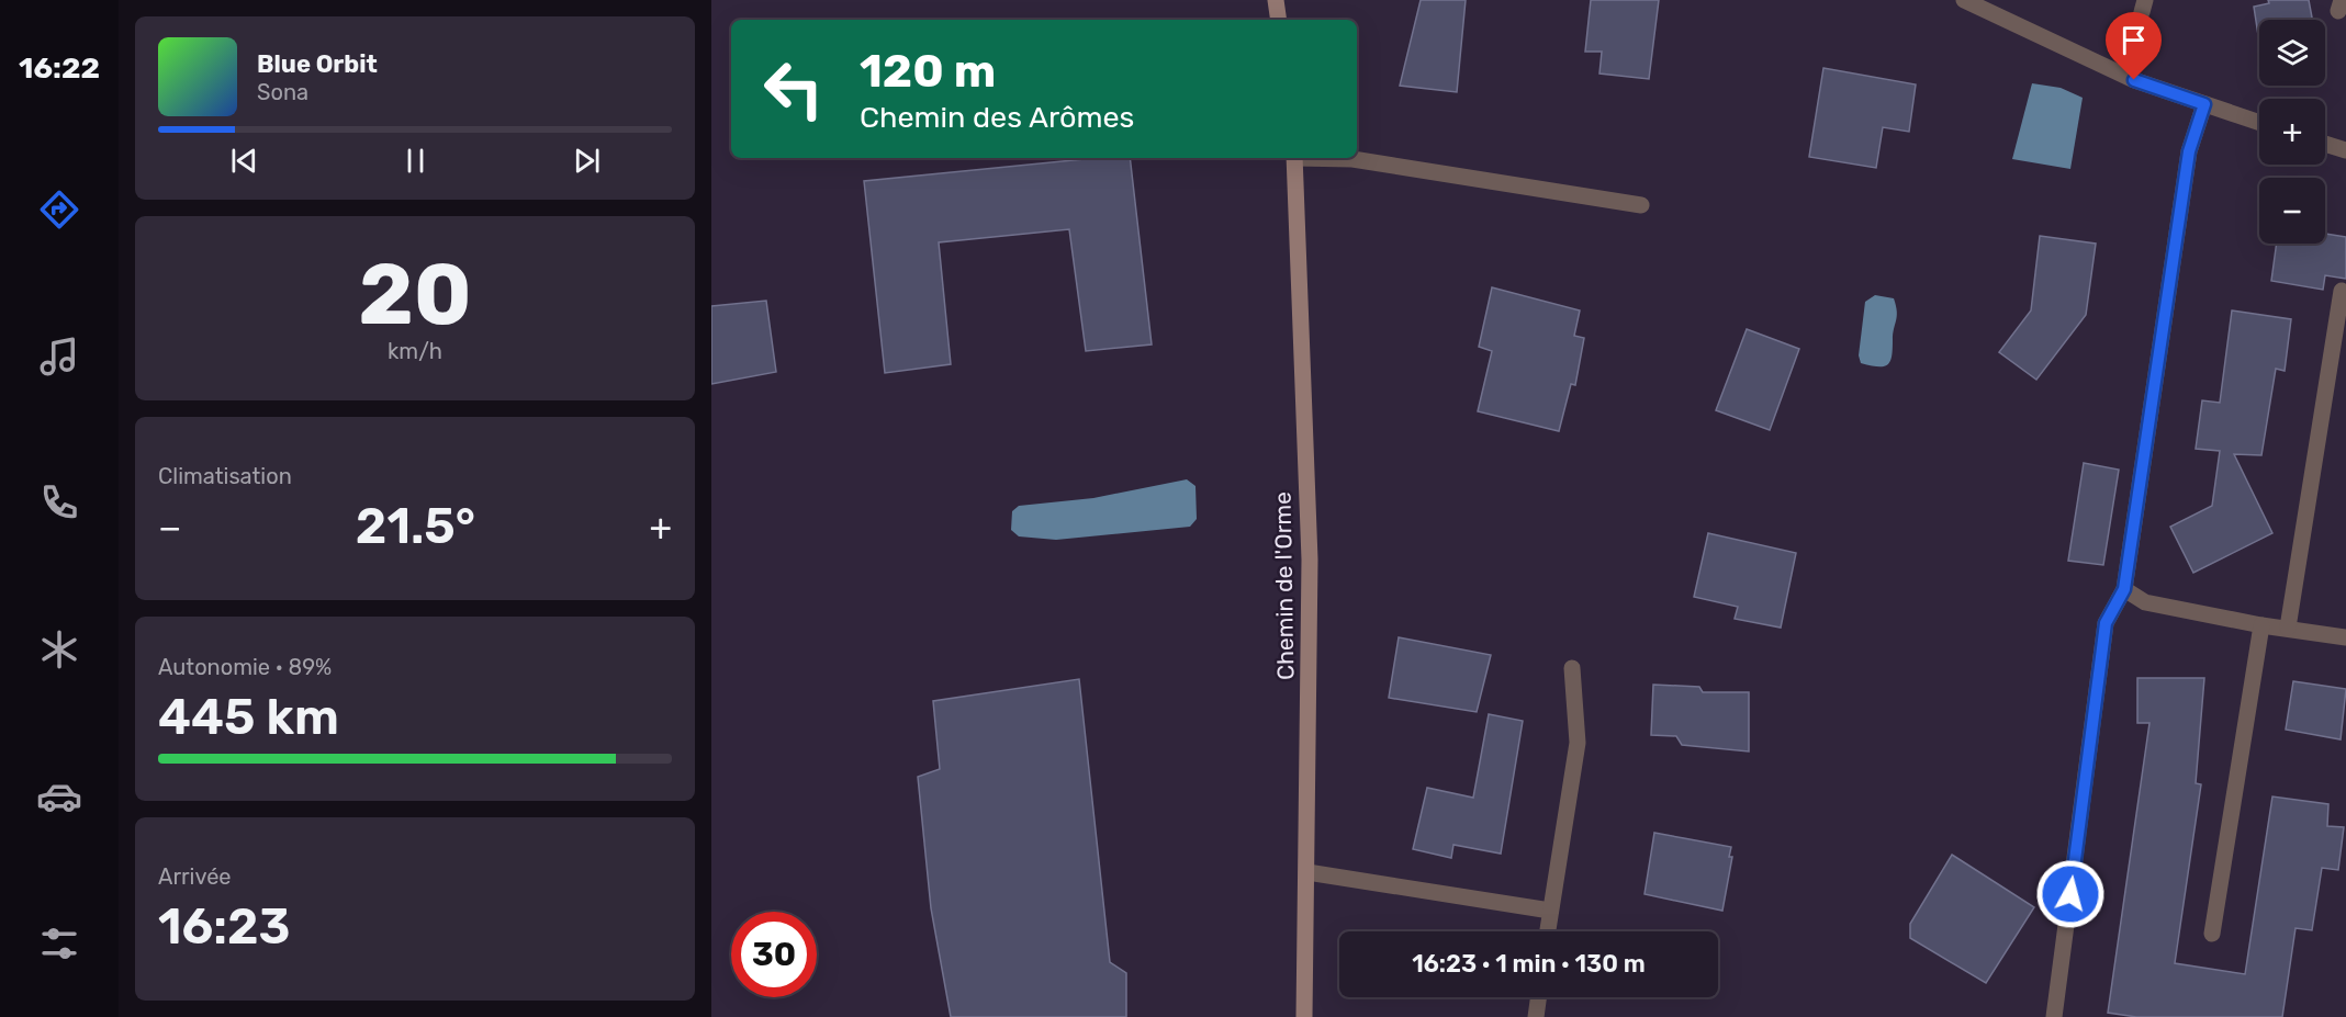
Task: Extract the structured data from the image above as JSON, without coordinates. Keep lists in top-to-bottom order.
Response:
{
  "streets": {
    "street": ["Chemin de l'Orme"]
  },
  "page": {
    "tabs": "16:22",
    "map_buttons": ["+", "−"],
    "turn": ["120 m", "Chemin des Arômes"],
    "song": ["Blue Orbit", "Sona"],
    "tile": [
      ["20", "km/h"],
      "Climatisation",
      ["Autonomie · 89%", "445 km"],
      ["Arrivée", "16:23"]
    ],
    "heat": ["−", "21.5°", "+"],
    "limit": "30",
    "trip": "16:23 · 1 min · 130 m"
  }
}
